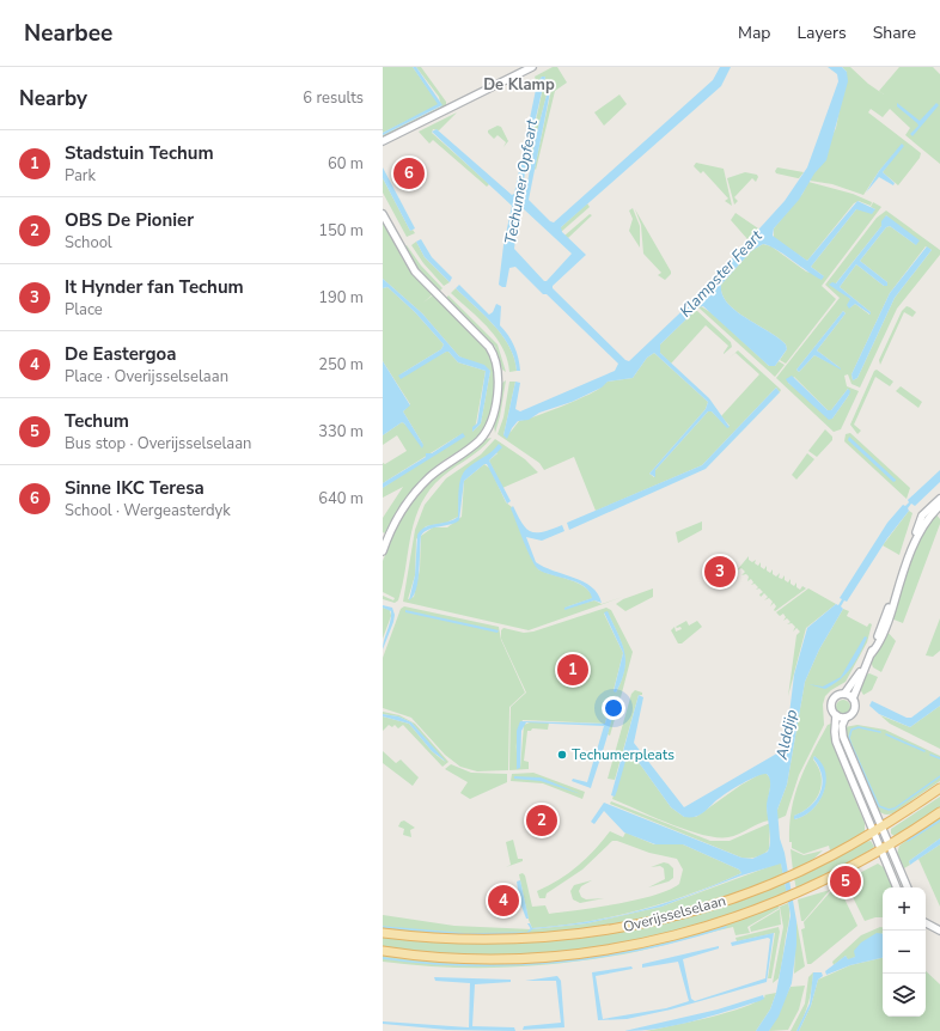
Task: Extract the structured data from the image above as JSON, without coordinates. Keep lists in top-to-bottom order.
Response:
{
  "streets": {
    "main road": ["Overijsselselaan"]
  },
  "districts": ["De Klamp"],
  "water": ["Techumer Opfeart", "Klampster Feart", "Alddjip"],
  "places": ["Techumerpleats"],
  "page": {
    "header": "Nearbee",
    "nav": ["Map", "Layers", "Share"],
    "heading": ["Nearby", "6 results"],
    "list": [
      {
        "mark": "1",
        "name": "Stadstuin Techum",
        "note": "Park",
        "value": "60 m"
      },
      {
        "mark": "2",
        "name": "OBS De Pionier",
        "note": "School",
        "value": "150 m"
      },
      {
        "mark": "3",
        "name": "It Hynder fan Techum",
        "note": "Place",
        "value": "190 m"
      },
      {
        "mark": "4",
        "name": "De Eastergoa",
        "note": "Place · Overijsselselaan",
        "value": "250 m"
      },
      {
        "mark": "5",
        "name": "Techum",
        "note": "Bus stop · Overijsselselaan",
        "value": "330 m"
      },
      {
        "mark": "6",
        "name": "Sinne IKC Teresa",
        "note": "School · Wergeasterdyk",
        "value": "640 m"
      }
    ],
    "pins": [
      "6",
      "3",
      "1",
      "2",
      "5",
      "4"
    ],
    "map_buttons": ["+", "−"]
  }
}
